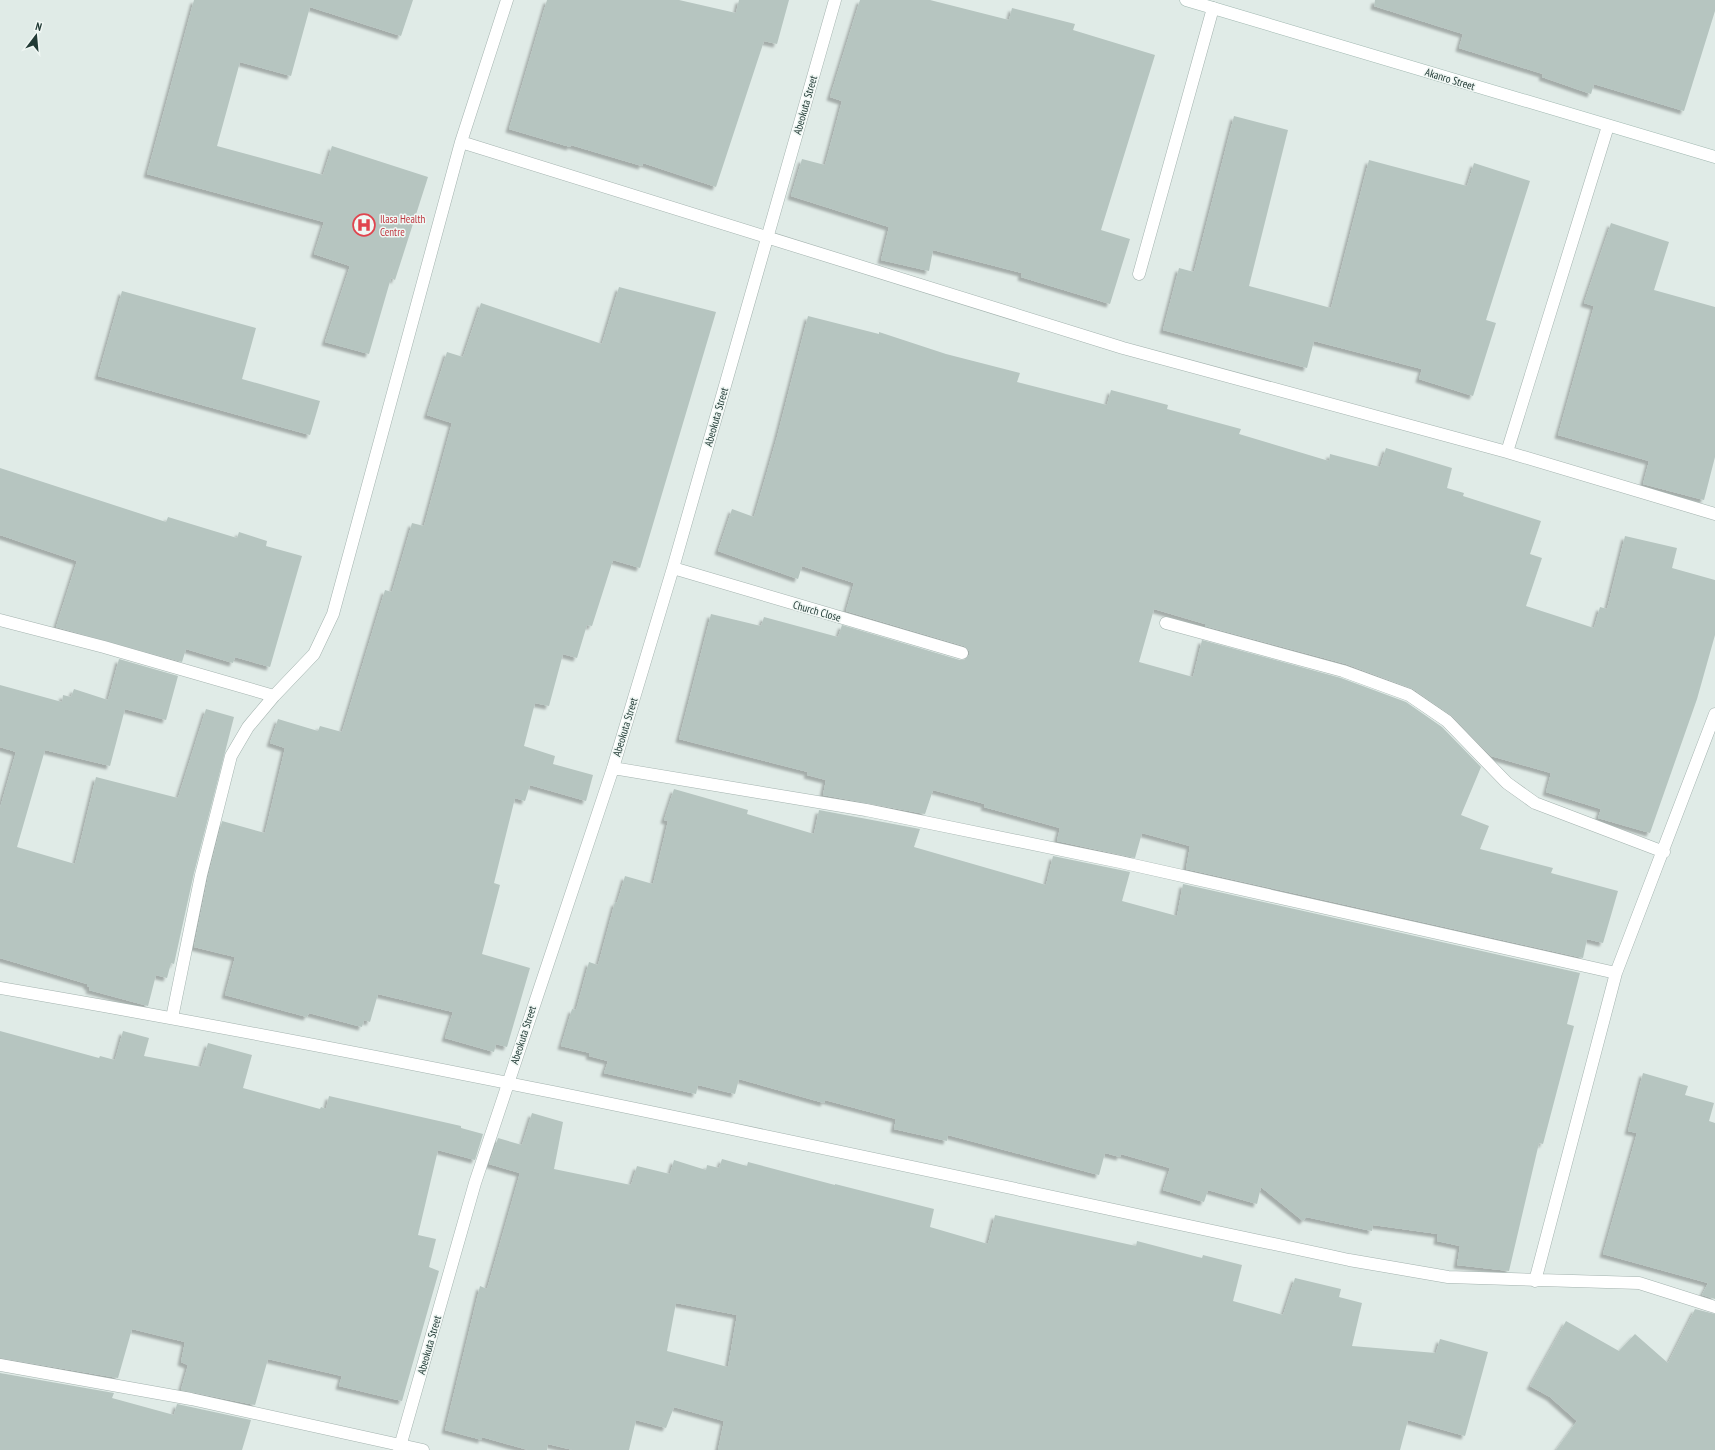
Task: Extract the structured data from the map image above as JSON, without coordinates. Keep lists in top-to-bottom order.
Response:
{
  "streets": {
    "street": ["Akanro Street", "Abeokuta Street", "Church Close"]
  },
  "crossings": [
    ["Abeokuta Street", "Church Close"]
  ],
  "places": {
    "hospital": ["Ilasa Health Centre"]
  },
  "north": "top"
}
